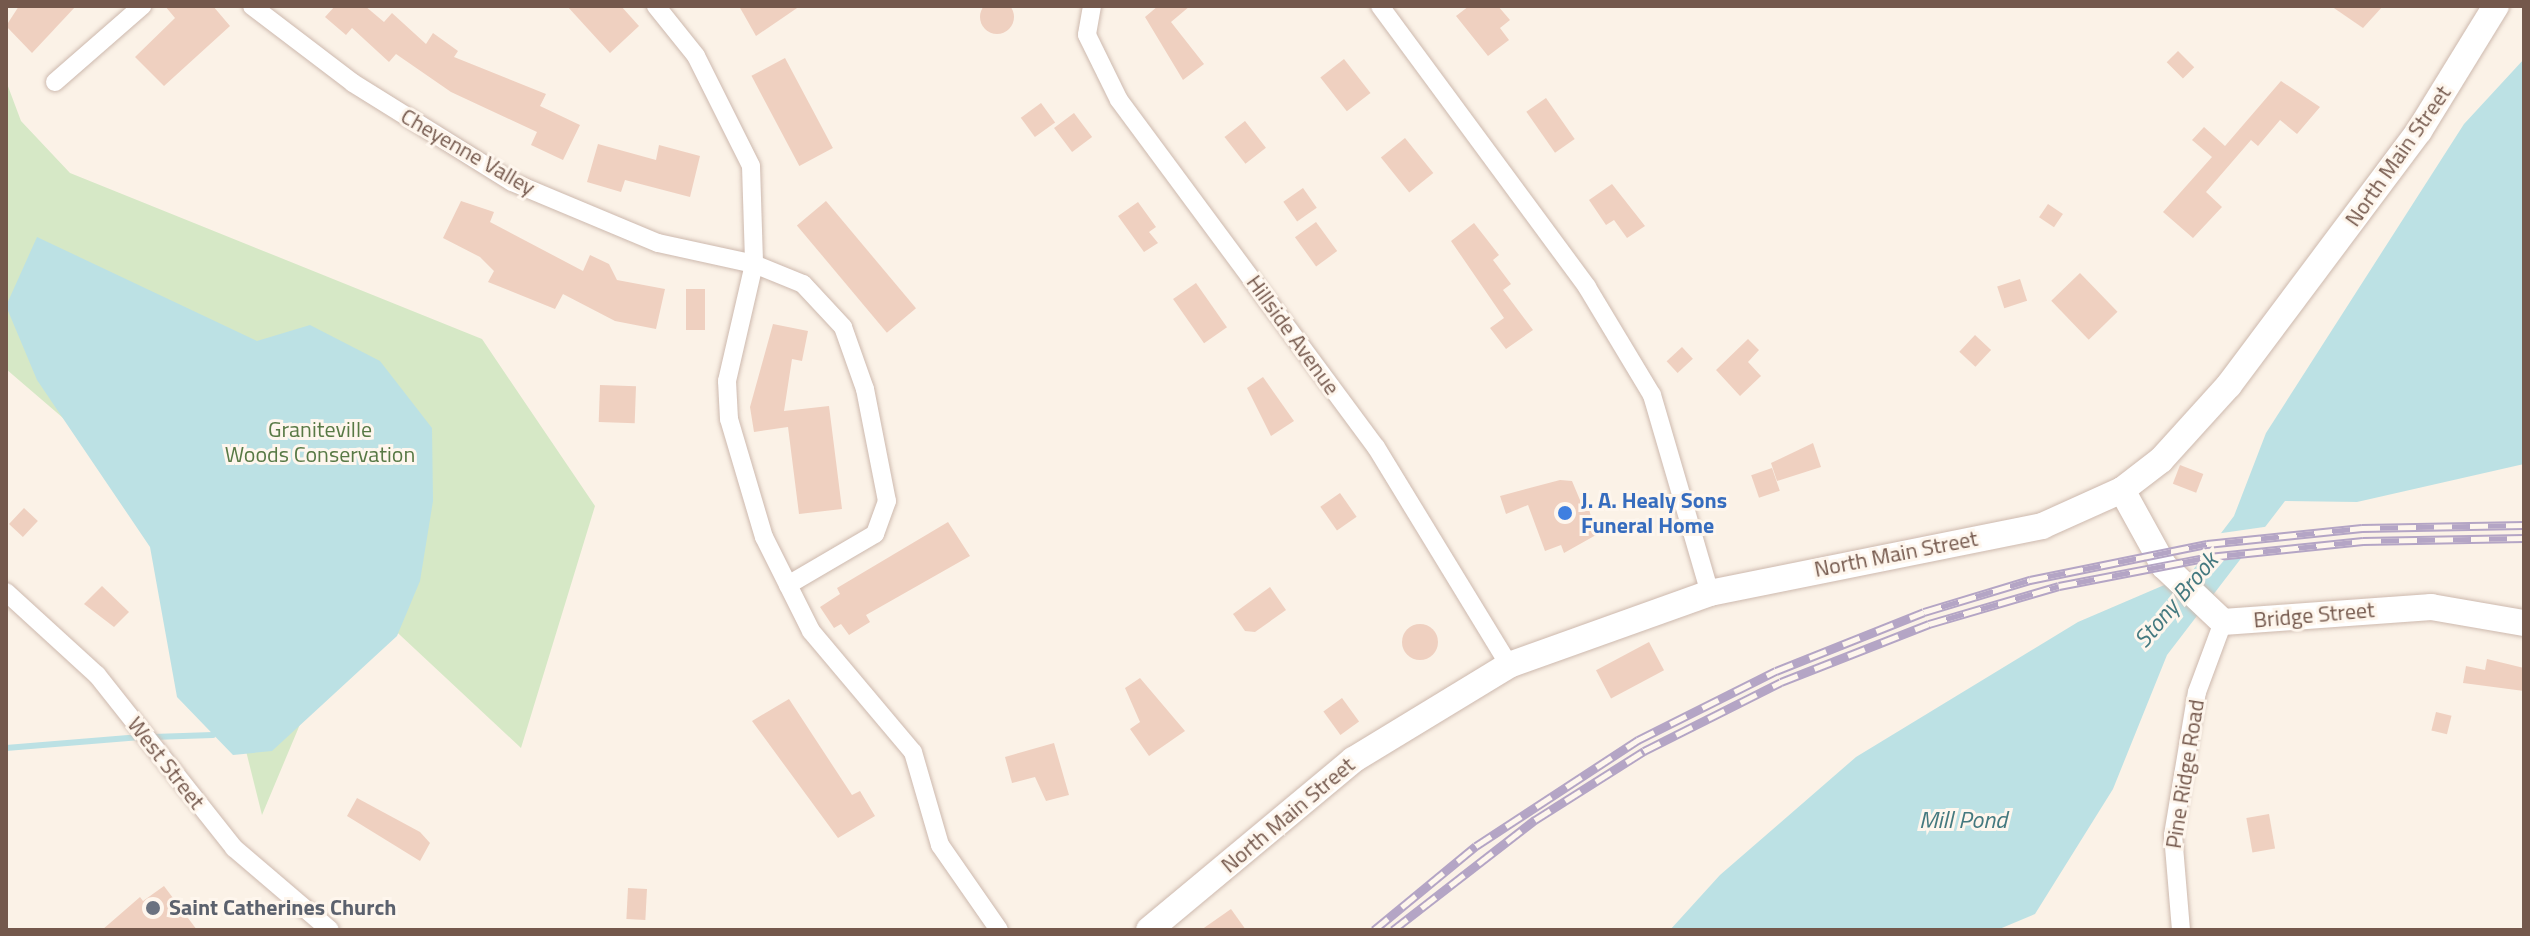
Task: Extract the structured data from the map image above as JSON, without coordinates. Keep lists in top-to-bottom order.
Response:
{
  "streets": {
    "main road": ["North Main Street", "Bridge Street"],
    "street": [
      "Cheyenne Valley",
      "Hillside Avenue",
      "West Street",
      "Pine Ridge Road"
    ]
  },
  "crossings": [
    ["North Main Street", "Hillside Avenue"],
    ["Bridge Street", "Pine Ridge Road"]
  ],
  "water": ["Stony Brook", "Mill Pond"],
  "parks": ["Graniteville Woods Conservation"],
  "places": ["J. A. Healy Sons Funeral Home", "Saint Catherines Church"]
}
